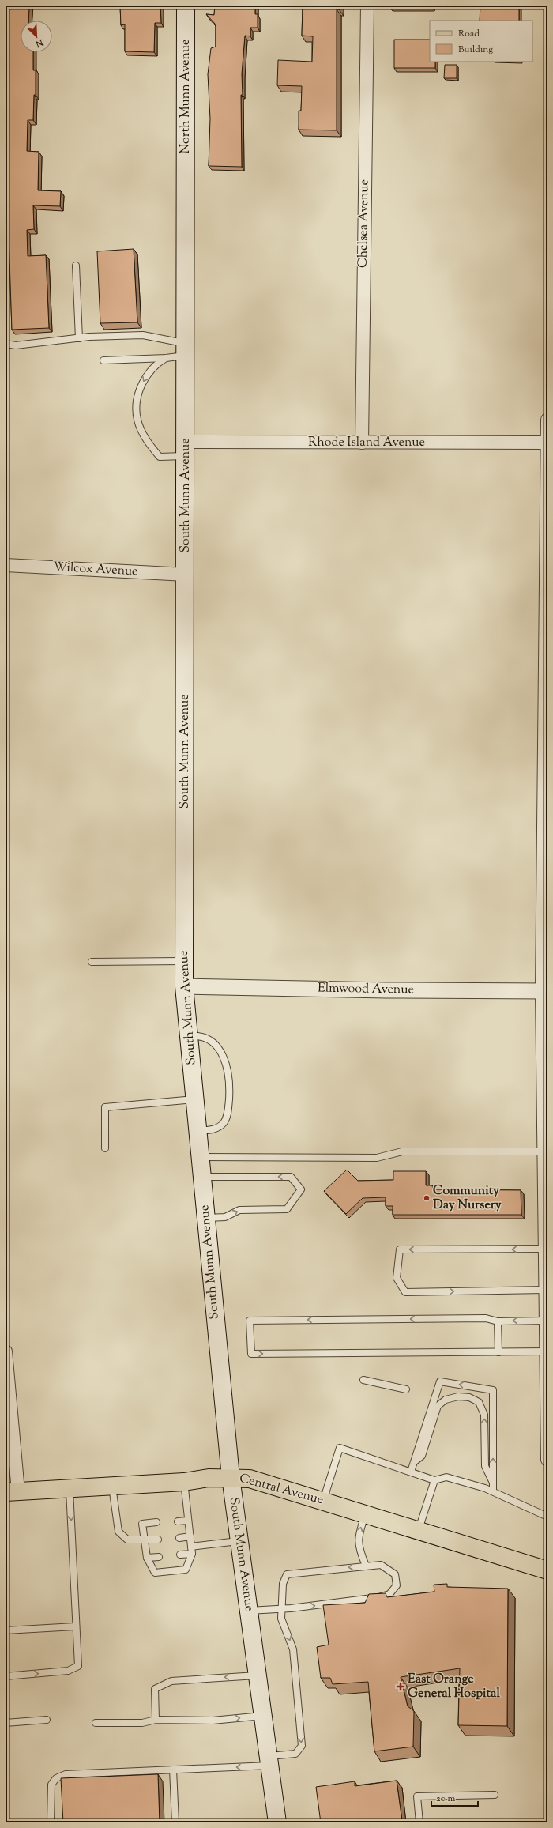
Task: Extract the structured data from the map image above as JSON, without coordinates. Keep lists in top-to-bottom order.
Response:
{
  "streets": {
    "main road": ["North Munn Avenue", "South Munn Avenue", "Central Avenue"],
    "street": [
      "Chelsea Avenue",
      "Rhode Island Avenue",
      "Wilcox Avenue",
      "Elmwood Avenue"
    ]
  },
  "crossings": [
    ["North Munn Avenue", "South Munn Avenue"],
    ["Chelsea Avenue", "Rhode Island Avenue"],
    ["Rhode Island Avenue", "South Munn Avenue"],
    ["South Munn Avenue", "Wilcox Avenue"],
    ["South Munn Avenue", "Elmwood Avenue"],
    ["South Munn Avenue", "Central Avenue"]
  ],
  "places": {
    "other": ["Community Day Nursery"],
    "health": ["East Orange General Hospital"]
  },
  "legend": ["Road", "Building"],
  "scale_bar": "20 m",
  "north": "bottom right"
}
